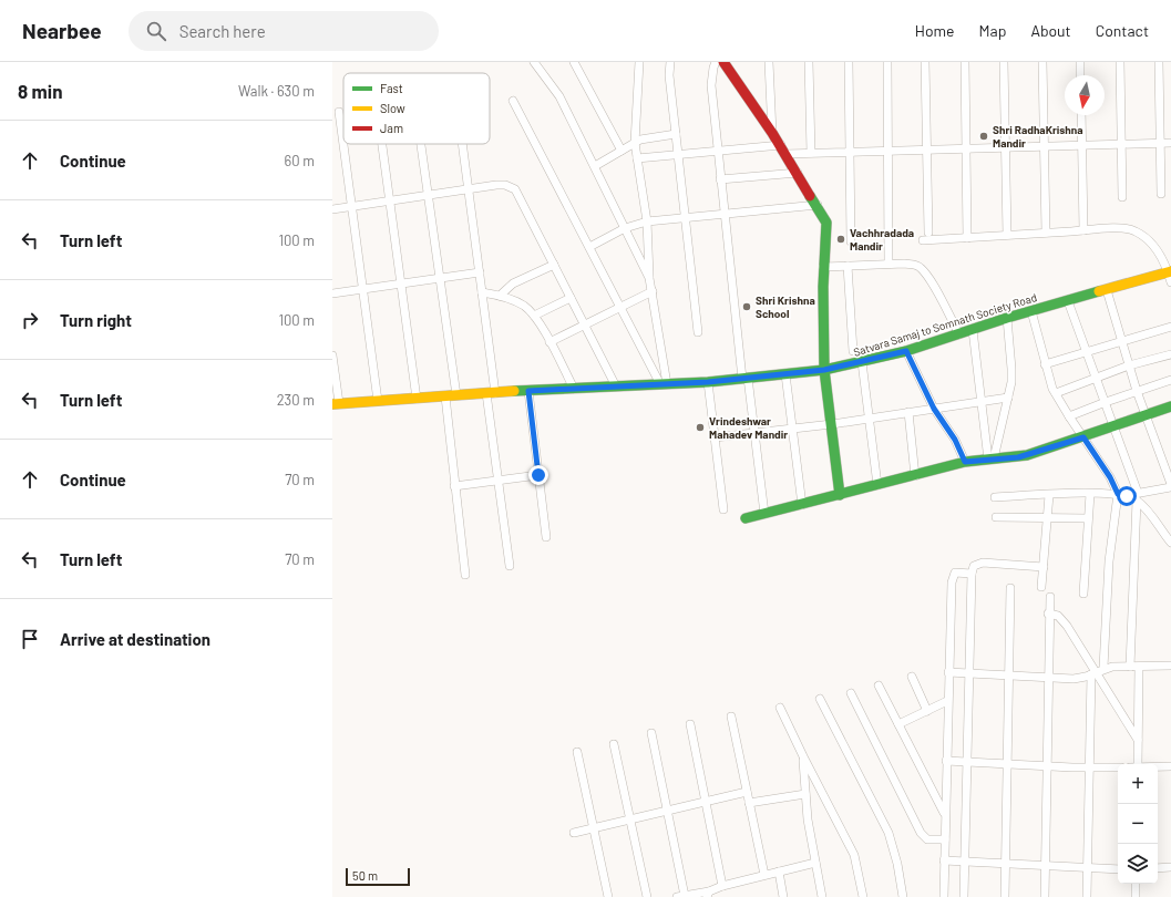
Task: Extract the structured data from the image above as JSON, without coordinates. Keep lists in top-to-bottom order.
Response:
{
  "streets": {
    "street": ["Satvara Samaj to Somnath Society Road"]
  },
  "places": [
    "Shri RadhaKrishna Mandir",
    "Vachhradada Mandir",
    "Shri Krishna School",
    "Vrindeshwar Mahadev Mandir"
  ],
  "legend": ["Fast", "Slow", "Jam"],
  "scale_bar": "50 m",
  "north": "bottom",
  "page": {
    "header": "Nearbee",
    "search": "Search here",
    "nav": [
      "Home",
      "Map",
      "About",
      "Contact"
    ],
    "heading": ["8 min", "Walk · 630 m"],
    "list": [
      ["Continue", "60 m"],
      ["Turn left", "100 m"],
      ["Turn right", "100 m"],
      ["Turn left", "230 m"],
      ["Continue", "70 m"],
      ["Turn left", "70 m"],
      "Arrive at destination"
    ],
    "map_buttons": ["+", "−"],
    "scale": "50 m"
  }
}
